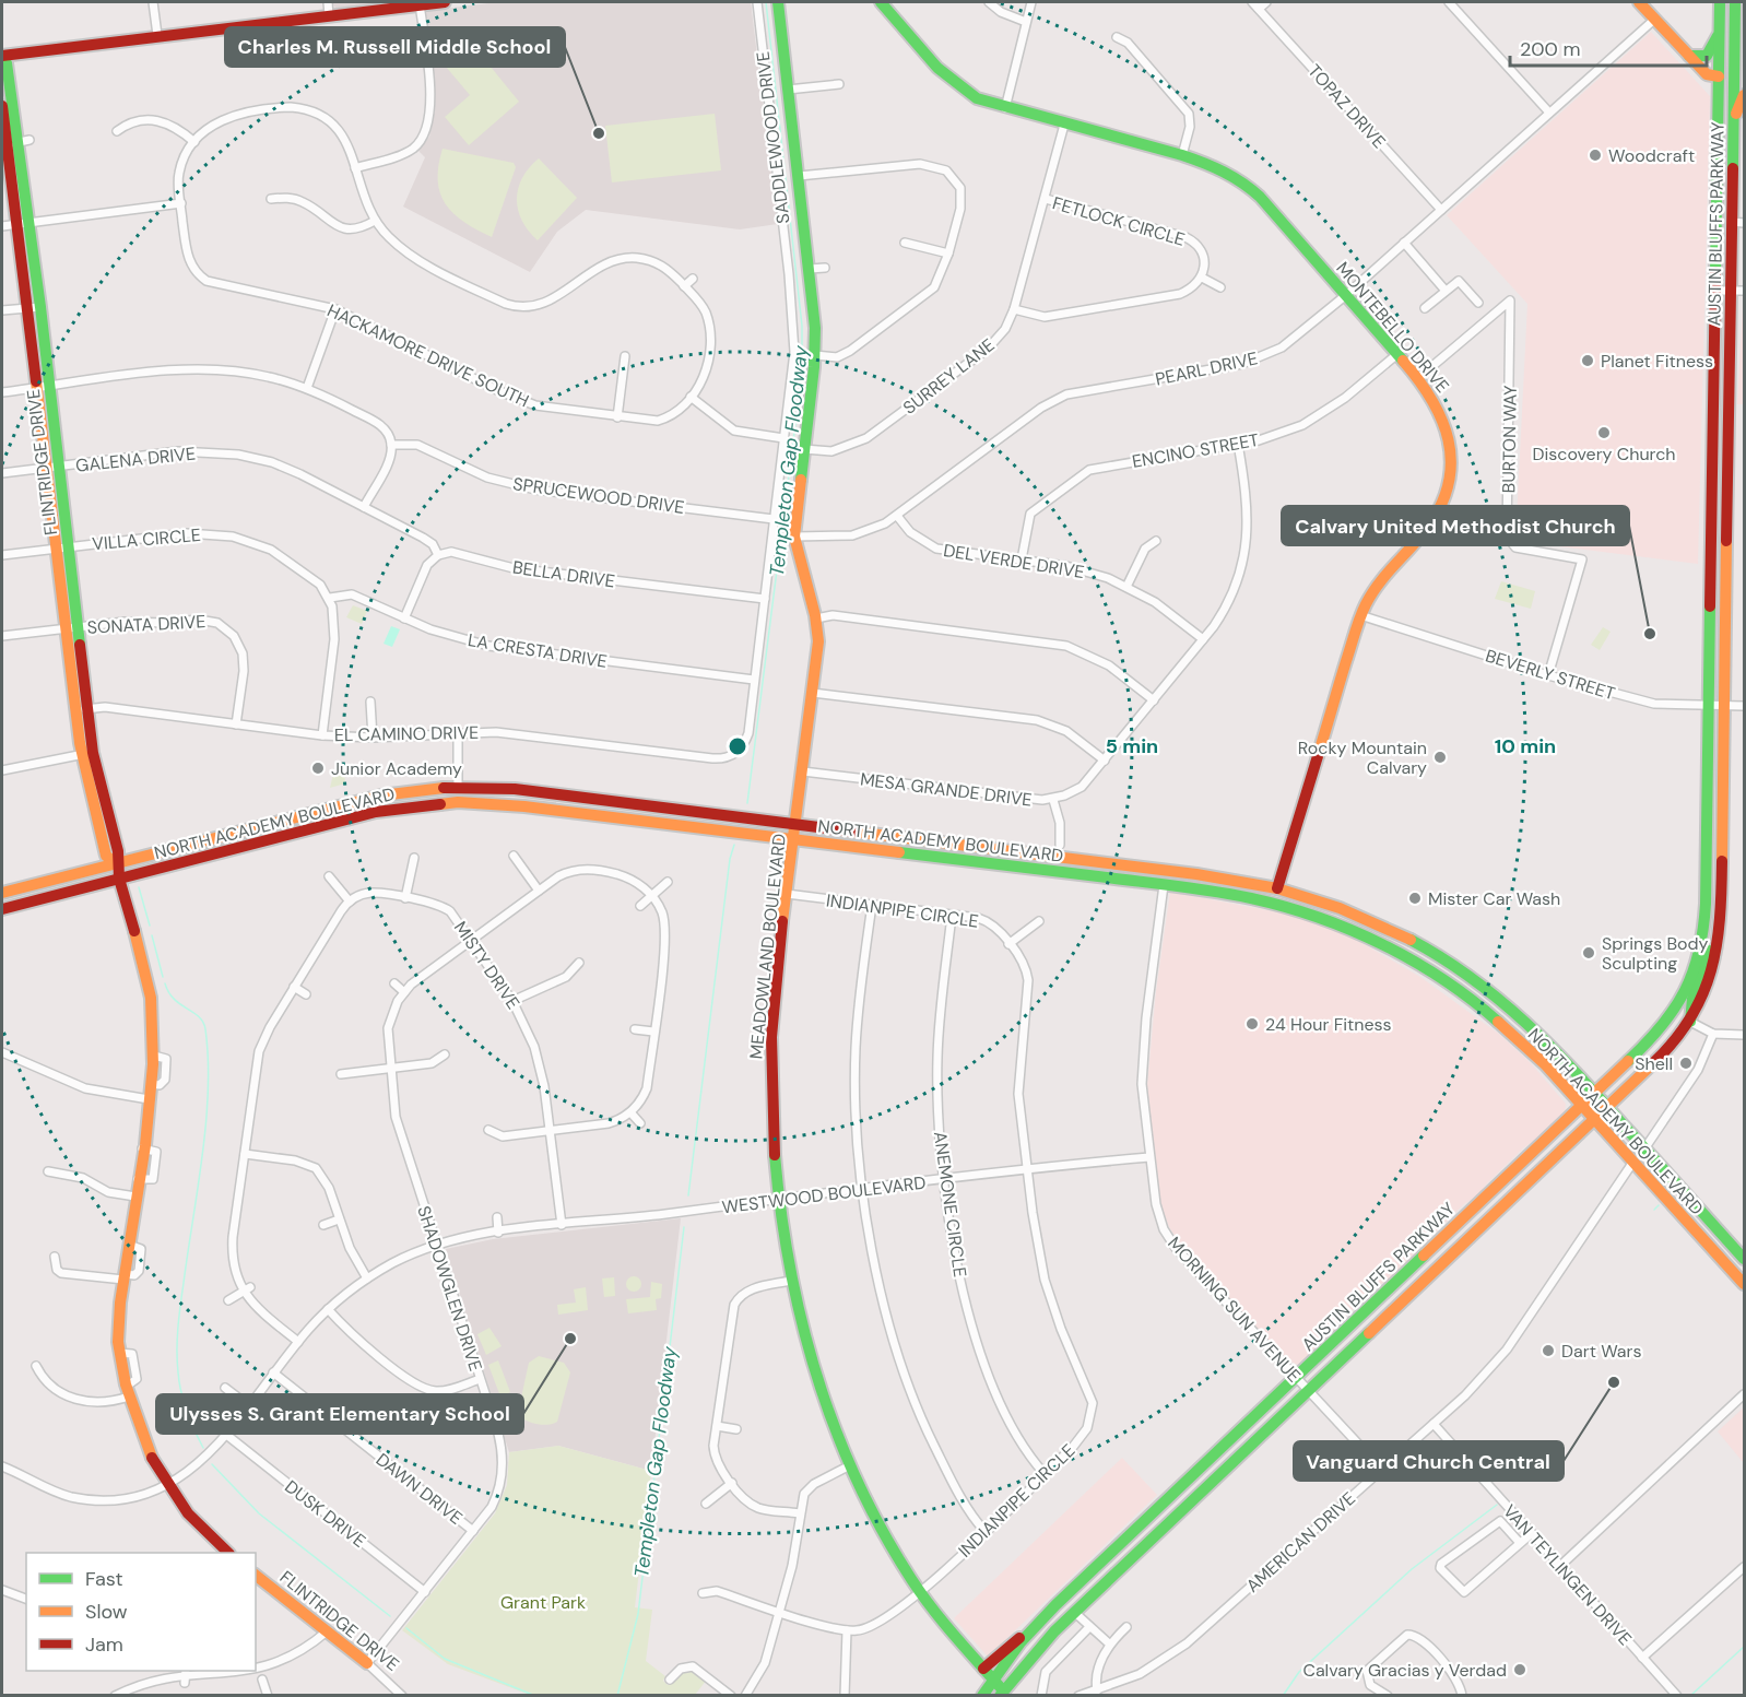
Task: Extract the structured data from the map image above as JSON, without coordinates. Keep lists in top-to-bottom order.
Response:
{
  "streets": {
    "main road": [
      "AUSTIN BLUFFS PARKWAY",
      "MONTEBELLO DRIVE",
      "FLINTRIDGE DRIVE",
      "NORTH ACADEMY BOULEVARD",
      "MEADOWLAND BOULEVARD"
    ],
    "street": [
      "TOPAZ DRIVE",
      "SADDLEWOOD DRIVE",
      "FETLOCK CIRCLE",
      "HACKAMORE DRIVE SOUTH",
      "PEARL DRIVE",
      "SURREY LANE",
      "BURTON WAY",
      "ENCINO STREET",
      "GALENA DRIVE",
      "SPRUCEWOOD DRIVE",
      "VILLA CIRCLE",
      "DEL VERDE DRIVE",
      "BELLA DRIVE",
      "SONATA DRIVE",
      "LA CRESTA DRIVE",
      "BEVERLY STREET",
      "EL CAMINO DRIVE",
      "MESA GRANDE DRIVE",
      "INDIANPIPE CIRCLE",
      "MISTY DRIVE",
      "WESTWOOD BOULEVARD",
      "ANEMONE CIRCLE",
      "SHADOWGLEN DRIVE",
      "MORNING SUN AVENUE",
      "DAWN DRIVE",
      "DUSK DRIVE",
      "AMERICAN DRIVE",
      "VAN TEYLINGEN DRIVE"
    ]
  },
  "crossings": [
    ["TOPAZ DRIVE", "PEARL DRIVE"],
    ["SADDLEWOOD DRIVE", "SPRUCEWOOD DRIVE"],
    ["SADDLEWOOD DRIVE", "BELLA DRIVE"],
    ["SADDLEWOOD DRIVE", "LA CRESTA DRIVE"],
    ["SADDLEWOOD DRIVE", "EL CAMINO DRIVE"],
    ["FETLOCK CIRCLE", "SURREY LANE"],
    ["AUSTIN BLUFFS PARKWAY", "BEVERLY STREET"],
    ["AUSTIN BLUFFS PARKWAY", "NORTH ACADEMY BOULEVARD"],
    ["AUSTIN BLUFFS PARKWAY", "MEADOWLAND BOULEVARD"],
    ["AUSTIN BLUFFS PARKWAY", "MORNING SUN AVENUE"],
    ["MONTEBELLO DRIVE", "PEARL DRIVE"],
    ["MONTEBELLO DRIVE", "SURREY LANE"],
    ["MONTEBELLO DRIVE", "BURTON WAY"],
    ["MONTEBELLO DRIVE", "ENCINO STREET"],
    ["MONTEBELLO DRIVE", "BEVERLY STREET"],
    ["MONTEBELLO DRIVE", "NORTH ACADEMY BOULEVARD"],
    ["PEARL DRIVE", "DEL VERDE DRIVE"],
    ["PEARL DRIVE", "MEADOWLAND BOULEVARD"],
    ["SURREY LANE", "MEADOWLAND BOULEVARD"],
    ["BURTON WAY", "BEVERLY STREET"],
    ["ENCINO STREET", "DEL VERDE DRIVE"],
    ["ENCINO STREET", "MESA GRANDE DRIVE"],
    ["GALENA DRIVE", "FLINTRIDGE DRIVE"],
    ["GALENA DRIVE", "BELLA DRIVE"],
    ["FLINTRIDGE DRIVE", "VILLA CIRCLE"],
    ["FLINTRIDGE DRIVE", "SONATA DRIVE"],
    ["FLINTRIDGE DRIVE", "EL CAMINO DRIVE"],
    ["FLINTRIDGE DRIVE", "NORTH ACADEMY BOULEVARD"],
    ["FLINTRIDGE DRIVE", "WESTWOOD BOULEVARD"],
    ["FLINTRIDGE DRIVE", "SHADOWGLEN DRIVE"],
    ["VILLA CIRCLE", "LA CRESTA DRIVE"],
    ["DEL VERDE DRIVE", "MESA GRANDE DRIVE"],
    ["SONATA DRIVE", "EL CAMINO DRIVE"],
    ["MESA GRANDE DRIVE", "MEADOWLAND BOULEVARD"],
    ["NORTH ACADEMY BOULEVARD", "MEADOWLAND BOULEVARD"],
    ["NORTH ACADEMY BOULEVARD", "MORNING SUN AVENUE"],
    ["NORTH ACADEMY BOULEVARD", "AMERICAN DRIVE"],
    ["INDIANPIPE CIRCLE", "MEADOWLAND BOULEVARD"],
    ["INDIANPIPE CIRCLE", "WESTWOOD BOULEVARD"],
    ["INDIANPIPE CIRCLE", "ANEMONE CIRCLE"],
    ["MEADOWLAND BOULEVARD", "WESTWOOD BOULEVARD"],
    ["MISTY DRIVE", "WESTWOOD BOULEVARD"],
    ["MISTY DRIVE", "SHADOWGLEN DRIVE"],
    ["WESTWOOD BOULEVARD", "ANEMONE CIRCLE"],
    ["WESTWOOD BOULEVARD", "SHADOWGLEN DRIVE"],
    ["WESTWOOD BOULEVARD", "MORNING SUN AVENUE"],
    ["WESTWOOD BOULEVARD", "DAWN DRIVE"],
    ["WESTWOOD BOULEVARD", "DUSK DRIVE"],
    ["SHADOWGLEN DRIVE", "DAWN DRIVE"],
    ["SHADOWGLEN DRIVE", "DUSK DRIVE"],
    ["MORNING SUN AVENUE", "AMERICAN DRIVE"],
    ["AMERICAN DRIVE", "VAN TEYLINGEN DRIVE"]
  ],
  "water": ["Templeton Gap Floodway"],
  "parks": ["Grant Park"],
  "places": [
    "Charles M. Russell Middle School",
    "Woodcraft",
    "Planet Fitness",
    "Discovery Church",
    "Calvary United Methodist Church",
    "Rocky Mountain Calvary",
    "Junior Academy",
    "Mister Car Wash",
    "Springs Body Sculpting",
    "24 Hour Fitness",
    "Shell",
    "Ulysses S. Grant Elementary School",
    "Dart Wars",
    "Vanguard Church Central",
    "Calvary Gracias y Verdad"
  ],
  "legend": ["Fast", "Slow", "Jam"],
  "scale_bar": "200 m",
  "rings": ["5 min", "10 min"]
}
